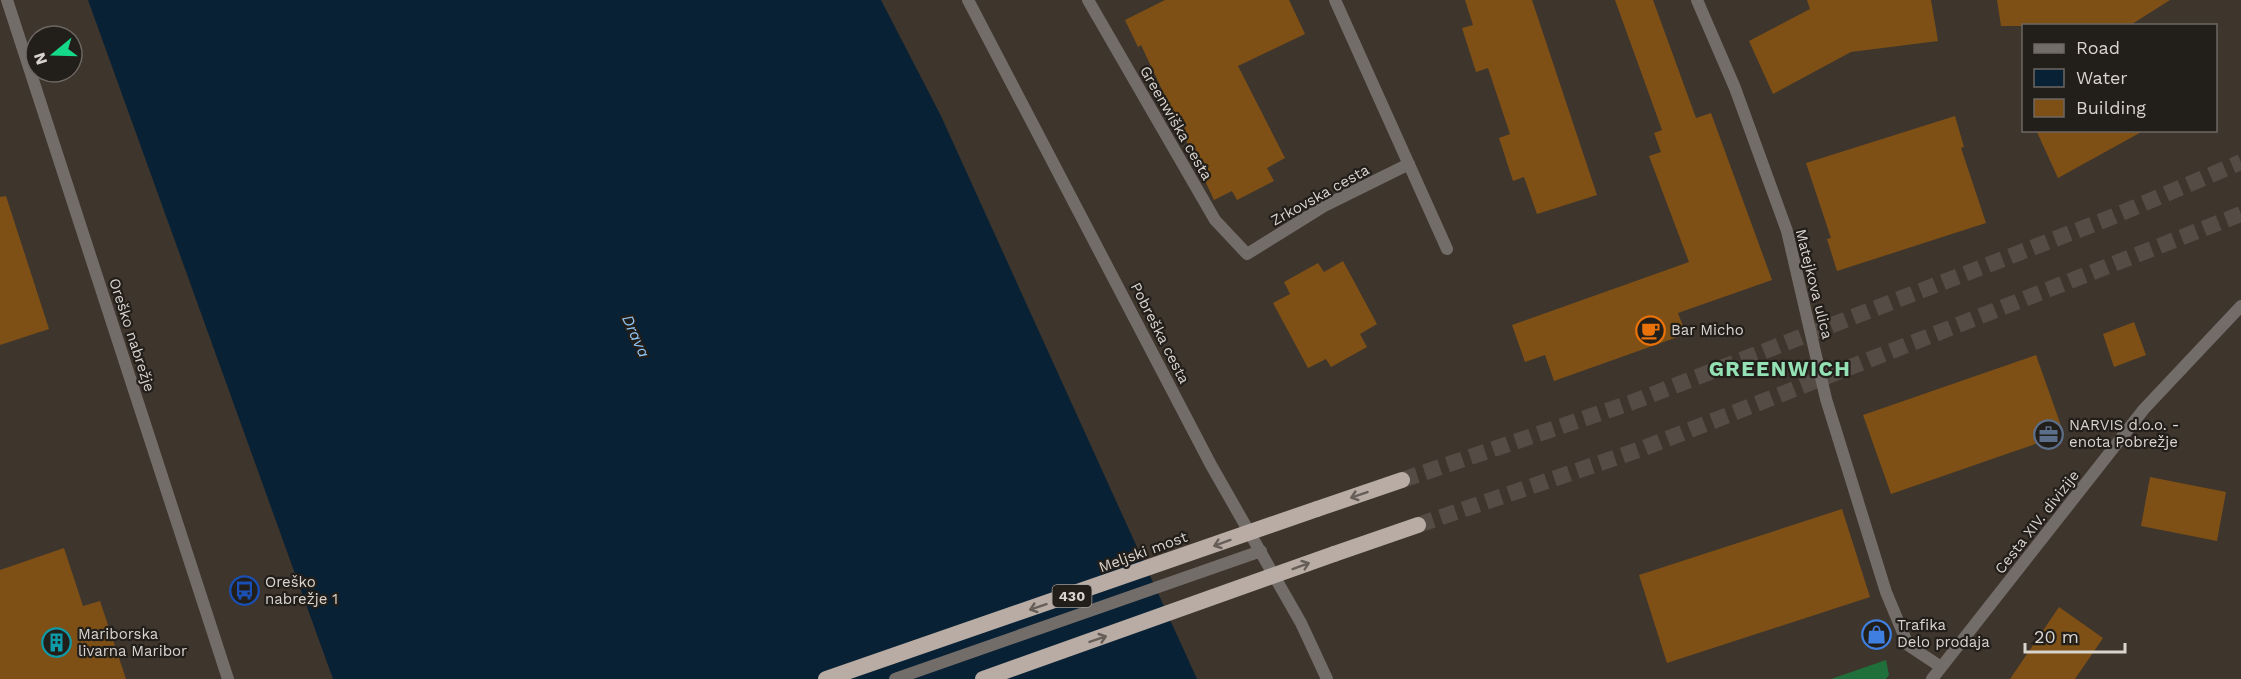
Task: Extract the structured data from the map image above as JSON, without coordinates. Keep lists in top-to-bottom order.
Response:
{
  "streets": {
    "highway": ["Meljski most", "430"],
    "street": [
      "Greenwiška cesta",
      "Zrkovska cesta",
      "Matejkova ulica",
      "Pobreška cesta",
      "Oreško nabrežje",
      "Cesta XIV. divizije"
    ]
  },
  "crossings": [
    ["Greenwiška cesta", "Zrkovska cesta"],
    ["Matejkova ulica", "Cesta XIV. divizije"]
  ],
  "districts": ["GREENWICH"],
  "water": ["Drava"],
  "places": {
    "cafe": ["Bar Micho"],
    "office": ["NARVIS d.o.o. - enota Pobrežje"],
    "bus stop": ["Oreško nabrežje 1"],
    "shop": ["Trafika Delo prodaja"],
    "building": ["Mariborska livarna Maribor"]
  },
  "legend": ["Road", "Water", "Building"],
  "scale_bar": "20 m",
  "north": "left"
}
